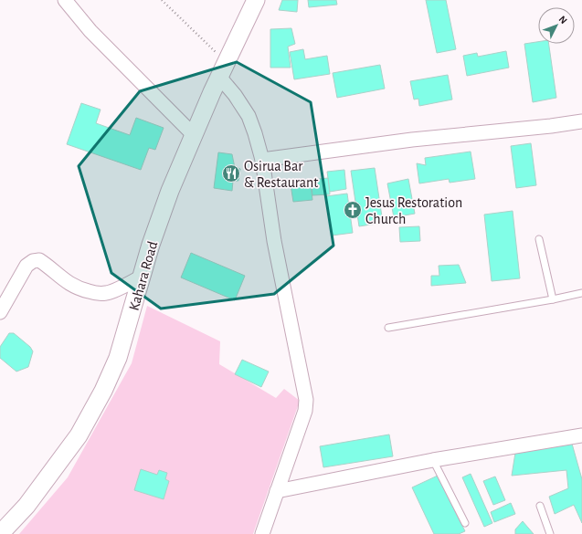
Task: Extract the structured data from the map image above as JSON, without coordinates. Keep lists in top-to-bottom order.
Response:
{
  "streets": {
    "street": ["Kahara Road"]
  },
  "places": {
    "restaurant": ["Osirua Bar & Restaurant"],
    "church": ["Jesus Restoration Church"]
  },
  "north": "top right"
}
